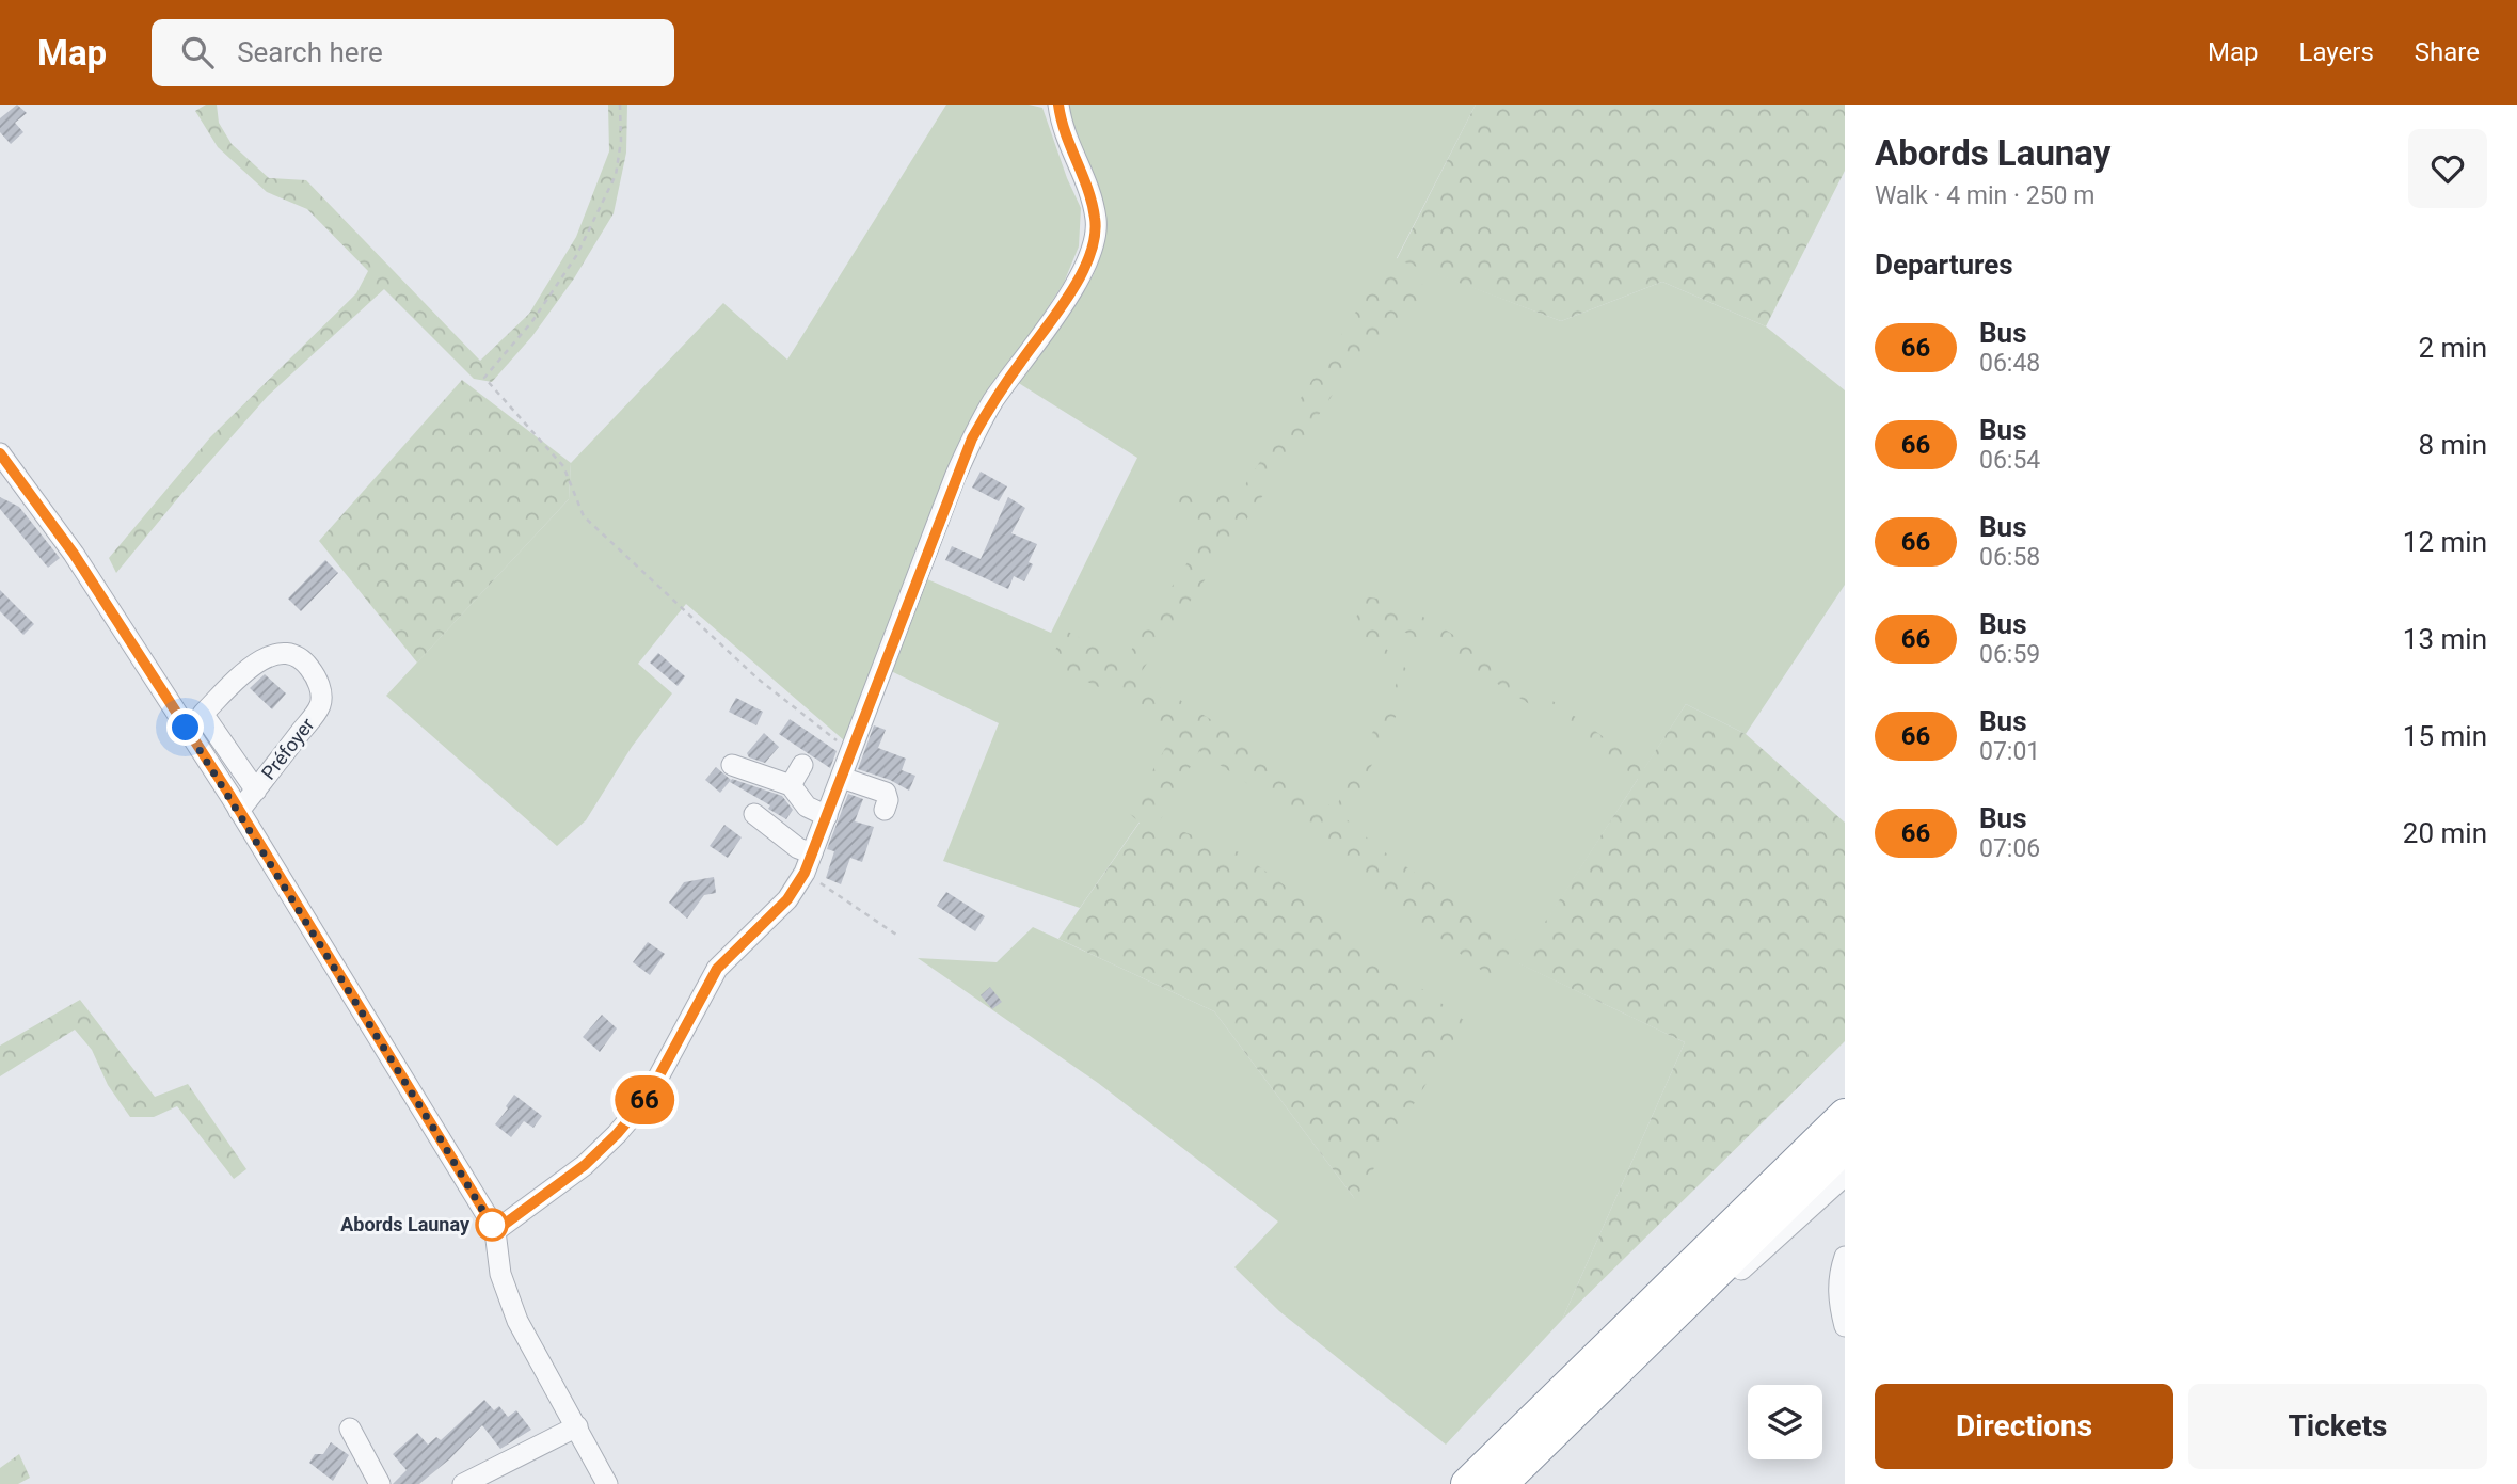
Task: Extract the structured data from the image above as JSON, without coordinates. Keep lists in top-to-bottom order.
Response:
{
  "streets": {
    "street": ["Préfoyer"]
  },
  "places": ["Abords Launay"],
  "lines": ["bus line 66"],
  "page": {
    "header": "Map",
    "search": "Search here",
    "nav": ["Map", "Layers", "Share"],
    "on_map": "66",
    "heading": [
      ["Abords Launay", "Walk · 4 min · 250 m"],
      "Departures"
    ],
    "list": [
      {
        "mark": "66",
        "name": "Bus",
        "note": "06:48",
        "value": "2 min"
      },
      {
        "mark": "66",
        "name": "Bus",
        "note": "06:54",
        "value": "8 min"
      },
      {
        "mark": "66",
        "name": "Bus",
        "note": "06:58",
        "value": "12 min"
      },
      {
        "mark": "66",
        "name": "Bus",
        "note": "06:59",
        "value": "13 min"
      },
      {
        "mark": "66",
        "name": "Bus",
        "note": "07:01",
        "value": "15 min"
      },
      {
        "mark": "66",
        "name": "Bus",
        "note": "07:06",
        "value": "20 min"
      }
    ],
    "buttons": ["Directions", "Tickets"]
  }
}
